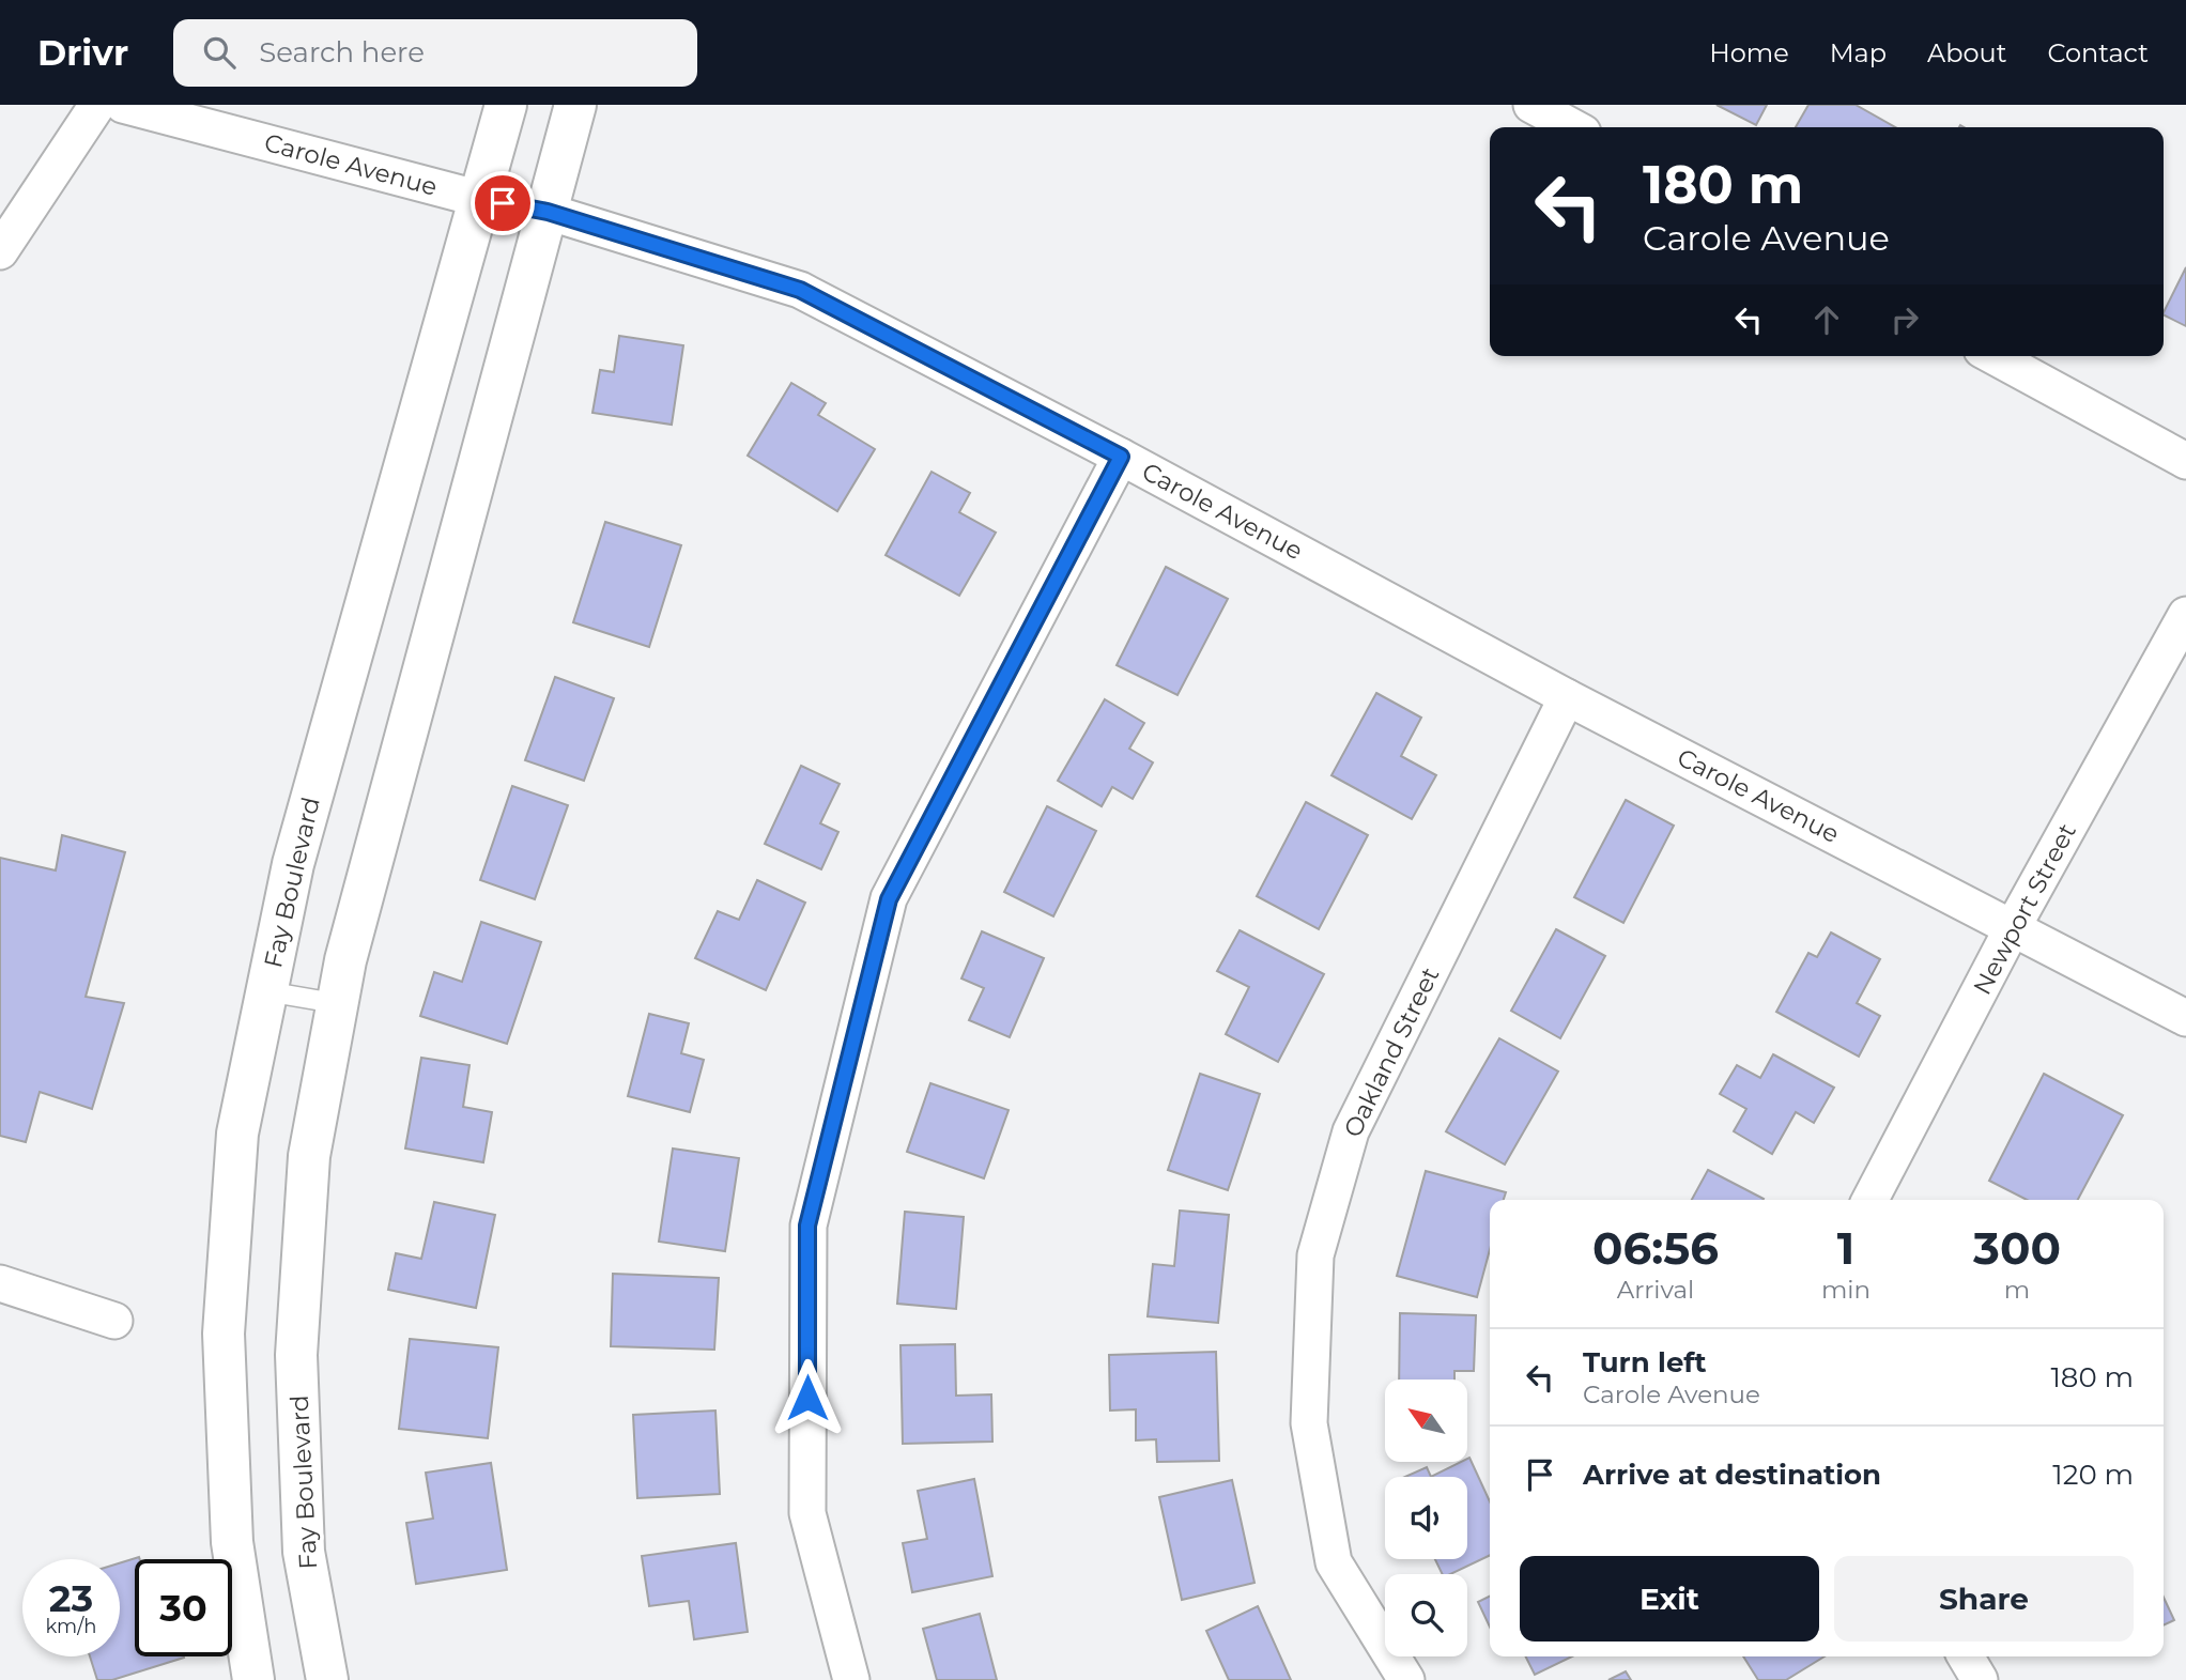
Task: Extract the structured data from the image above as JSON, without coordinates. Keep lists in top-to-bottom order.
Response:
{
  "streets": {
    "main road": ["Fay Boulevard"],
    "street": ["Carole Avenue", "Newport Street", "Oakland Street"]
  },
  "crossings": [
    ["Carole Avenue", "Fay Boulevard"],
    ["Carole Avenue", "Newport Street"],
    ["Carole Avenue", "Oakland Street"]
  ],
  "north": "top left",
  "page": {
    "header": "Drivr",
    "search": "Search here",
    "nav": [
      "Home",
      "Map",
      "About",
      "Contact"
    ],
    "turn": ["180 m", "Carole Avenue"],
    "eta": [
      "06:56",
      "Arrival",
      "1",
      "min",
      "300",
      "m"
    ],
    "list": [
      {
        "name": "Turn left",
        "note": "Carole Avenue",
        "value": "180 m"
      },
      {
        "name": "Arrive at destination",
        "value": "120 m"
      }
    ],
    "buttons": ["Exit", "Share"],
    "speed": "23 km/h",
    "limit": "30"
  }
}
